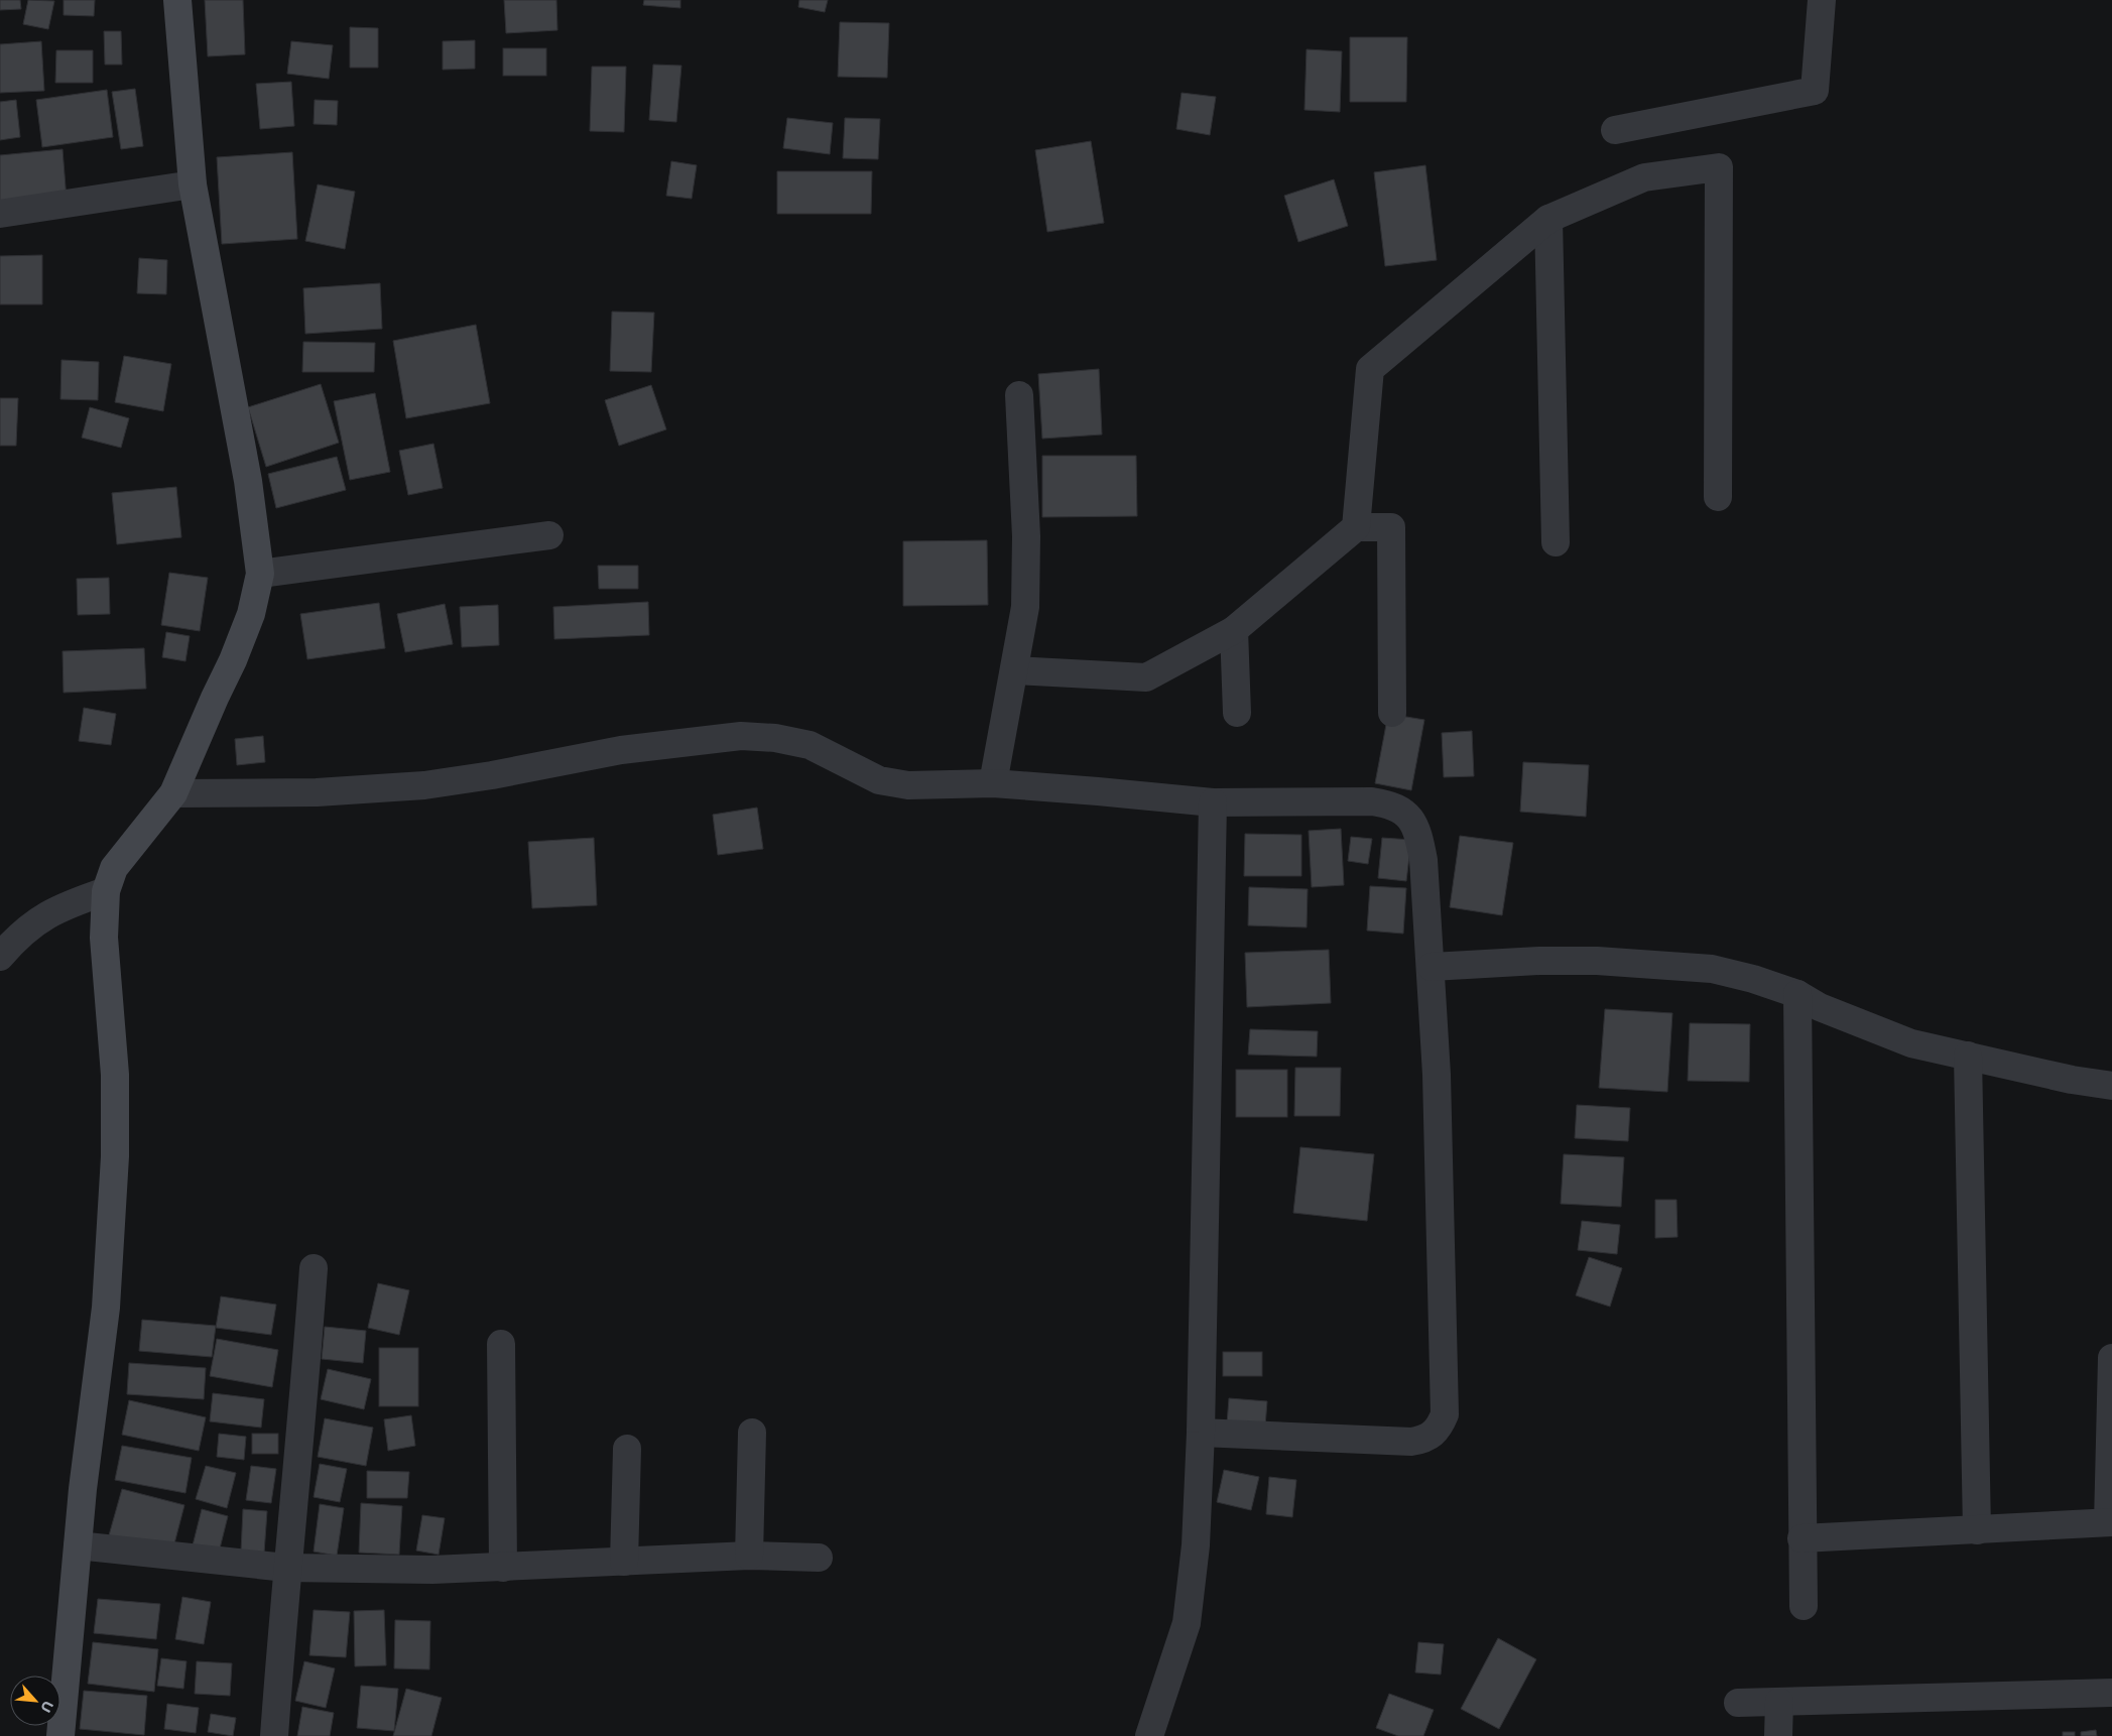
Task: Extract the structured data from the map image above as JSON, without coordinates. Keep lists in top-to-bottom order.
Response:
{
  "north": "bottom right"
}
